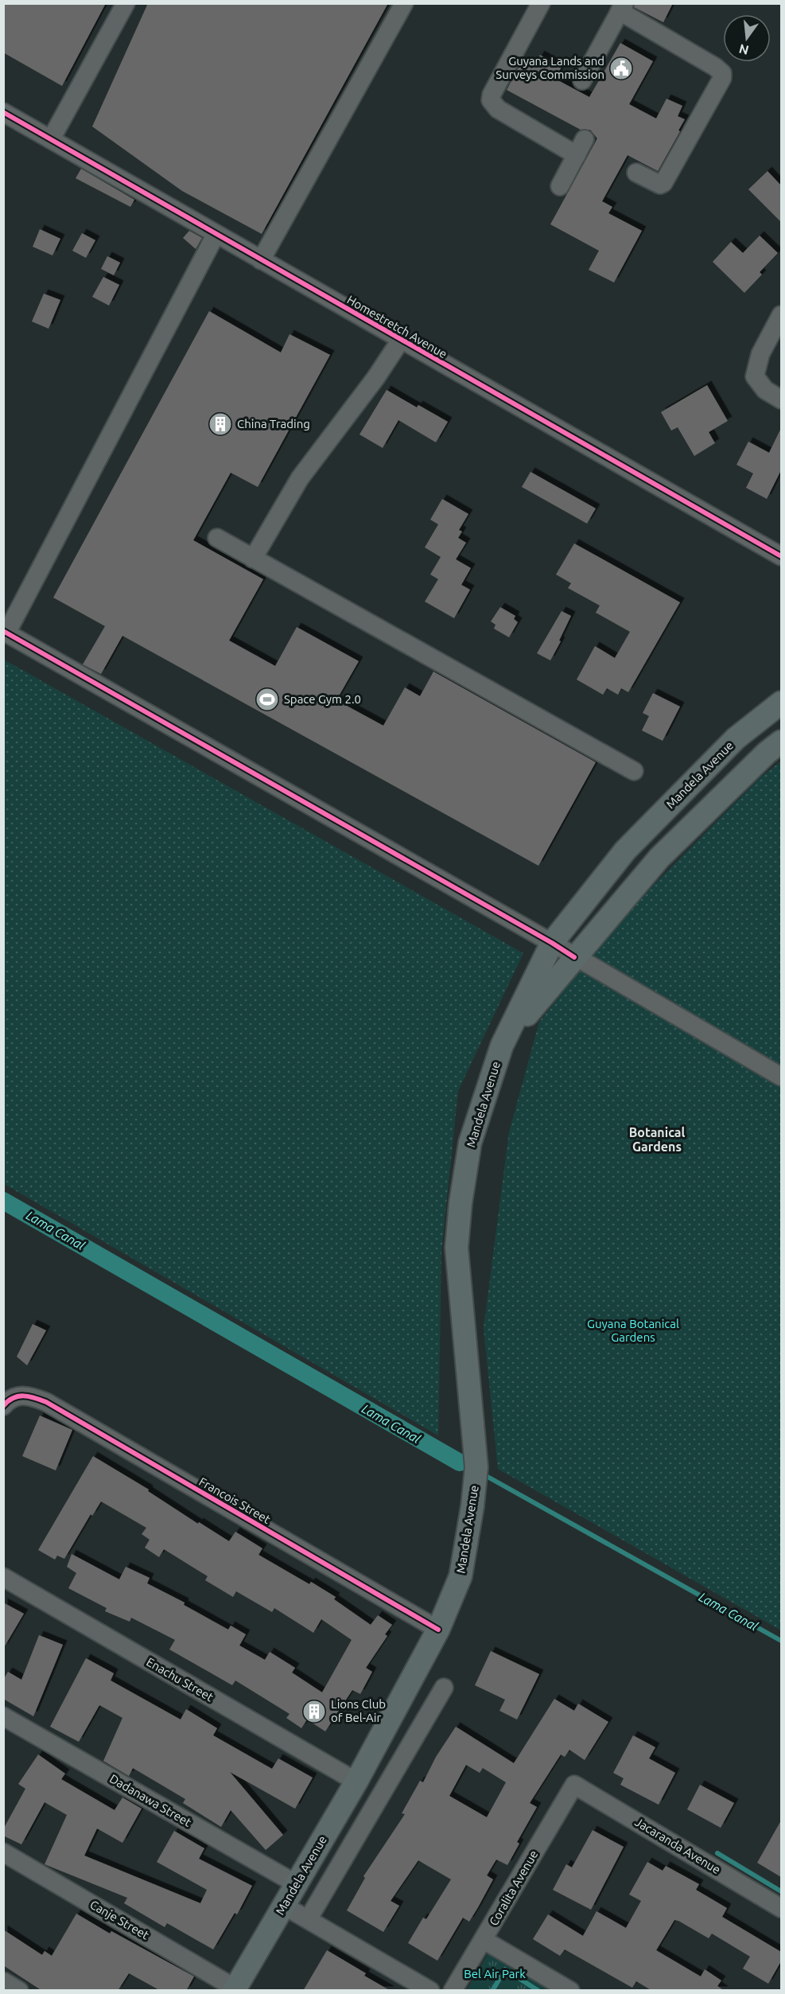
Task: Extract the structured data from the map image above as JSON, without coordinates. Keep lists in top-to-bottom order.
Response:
{
  "streets": {
    "main road": ["Mandela Avenue"],
    "street": [
      "Homestretch Avenue",
      "Francois Street",
      "Enachu Street",
      "Dadanawa Street",
      "Jacaranda Avenue",
      "Coralita Avenue",
      "Canje Street"
    ]
  },
  "crossings": [
    ["Mandela Avenue", "Francois Street"],
    ["Mandela Avenue", "Enachu Street"],
    ["Mandela Avenue", "Dadanawa Street"],
    ["Mandela Avenue", "Canje Street"],
    ["Jacaranda Avenue", "Coralita Avenue"]
  ],
  "districts": ["Botanical Gardens"],
  "water": ["Lama Canal"],
  "parks": ["Guyana Botanical Gardens", "Bel Air Park"],
  "places": {
    "public building": ["Guyana Lands and Surveys Commission"],
    "building": ["China Trading", "Lions Club of Bel-Air"],
    "sports": ["Space Gym 2.0"]
  },
  "north": "bottom"
}
